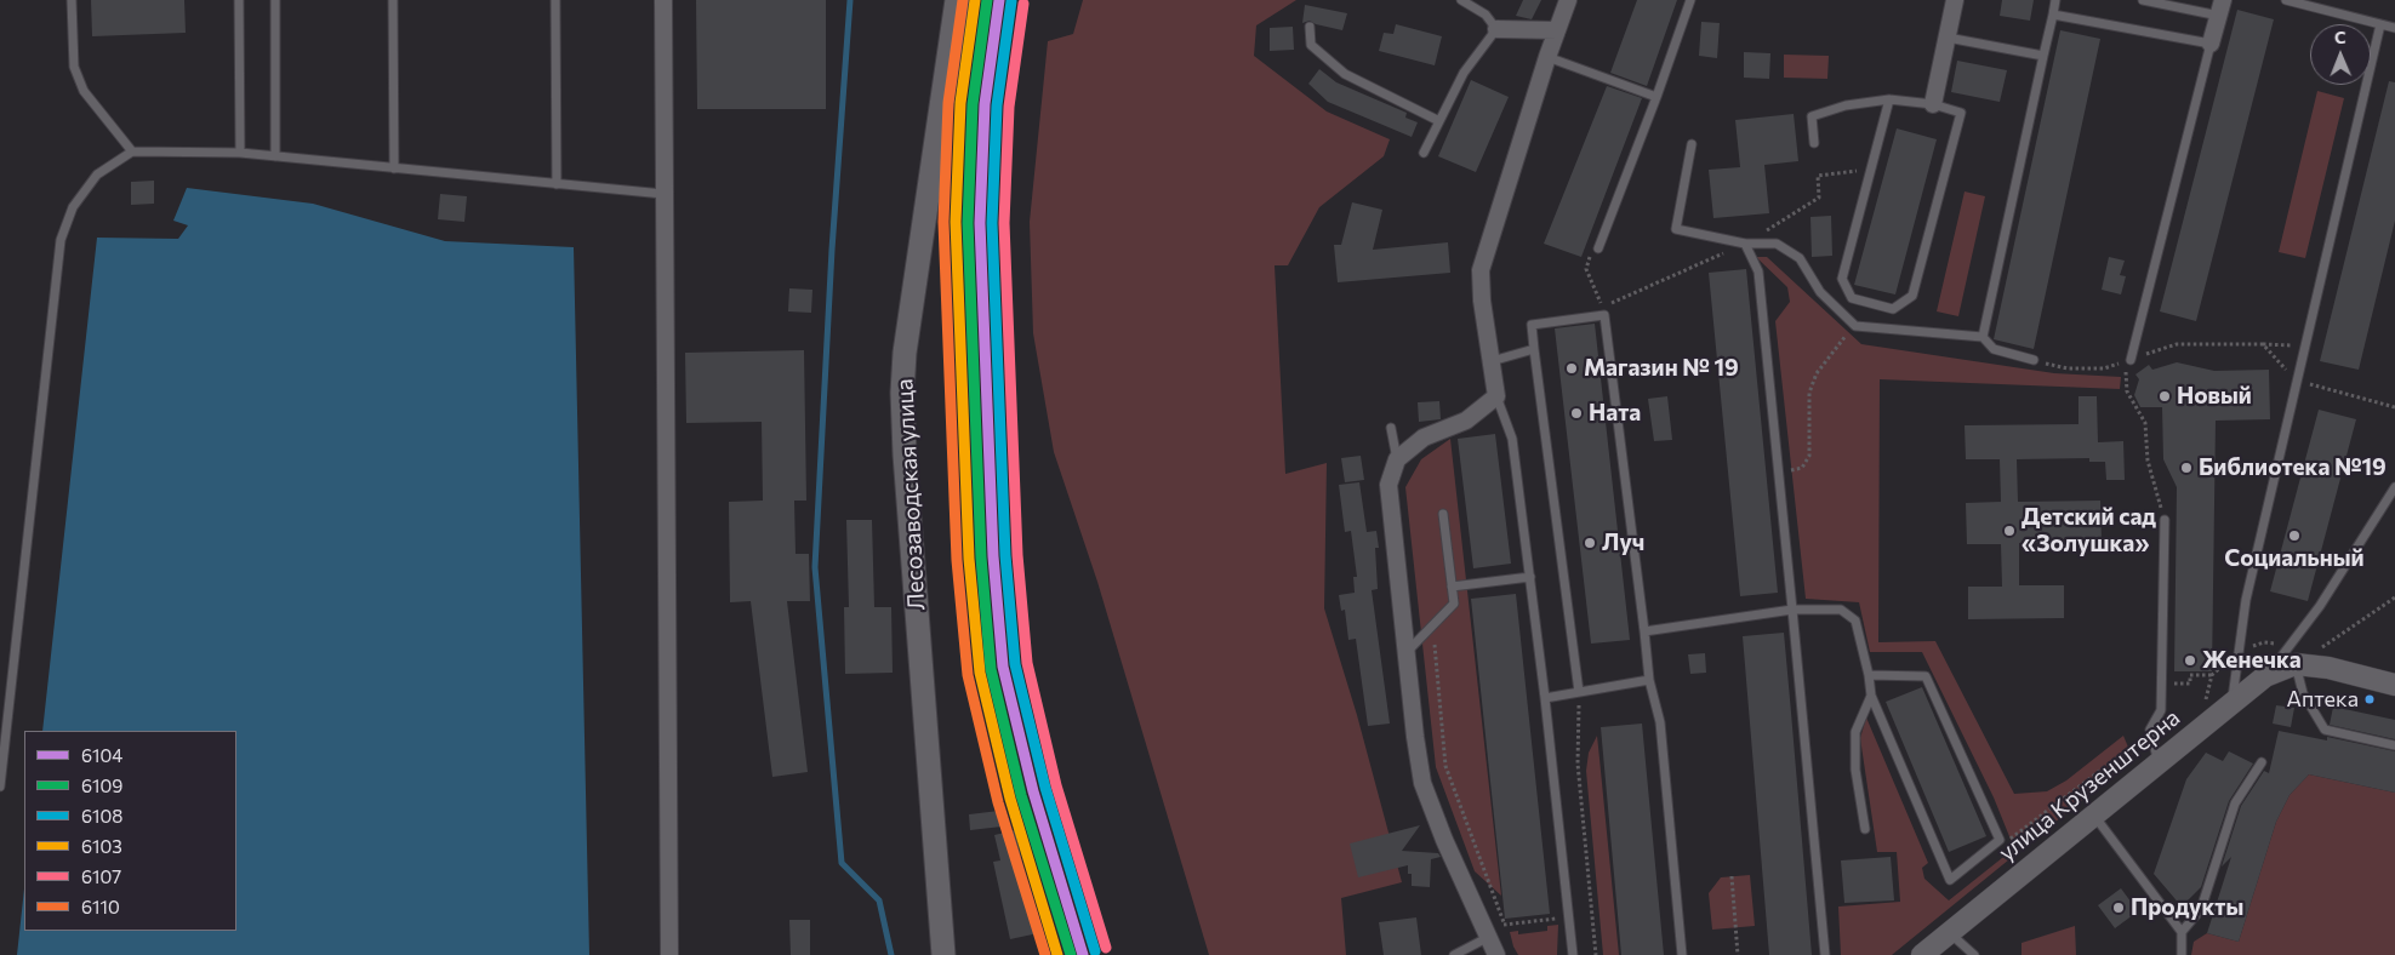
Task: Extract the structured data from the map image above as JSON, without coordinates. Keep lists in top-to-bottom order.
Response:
{
  "streets": {
    "main road": ["Лесозаводская улица"],
    "street": ["улица Крузенштерна"]
  },
  "places": [
    "Магазин № 19",
    "Новый",
    "Ната",
    "Библиотека №19",
    "Детский сад «Золушка»",
    "Социальный",
    "Луч",
    "Женечка",
    "Аптека",
    "Продукты"
  ],
  "lines": [
    "transit line 6104",
    "transit line 6109",
    "transit line 6103",
    "transit line 6110",
    "transit line 6108",
    "transit line 6107"
  ],
  "legend": [
    "6104",
    "6109",
    "6108",
    "6103",
    "6107",
    "6110"
  ],
  "north": "top"
}
